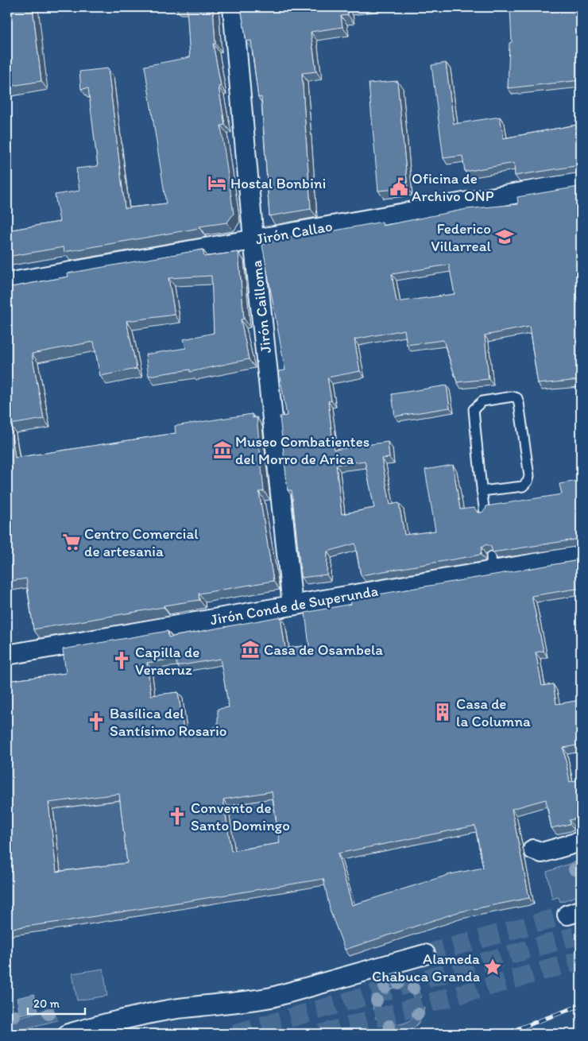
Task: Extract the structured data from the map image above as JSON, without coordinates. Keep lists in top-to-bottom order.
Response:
{
  "streets": {
    "street": ["Jirón Callao", "Jirón Cailloma", "Jirón Conde de Superunda"]
  },
  "crossings": [
    ["Jirón Callao", "Jirón Cailloma"],
    ["Jirón Cailloma", "Jirón Conde de Superunda"]
  ],
  "places": {
    "hotel": ["Hostal Bonbini"],
    "public building": ["Oficina de Archivo ONP"],
    "school or university": ["Federico Villarreal"],
    "museum": ["Museo Combatientes del Morro de Arica", "Casa de Osambela"],
    "supermarket": ["Centro Comercial de artesania"],
    "church": ["Capilla de Veracruz", "Basílica del Santísimo Rosario", "Convento de Santo Domingo"],
    "building": ["Casa de la Columna"],
    "place": ["Alameda Chabuca Granda"]
  },
  "scale_bar": "20 m"
}
